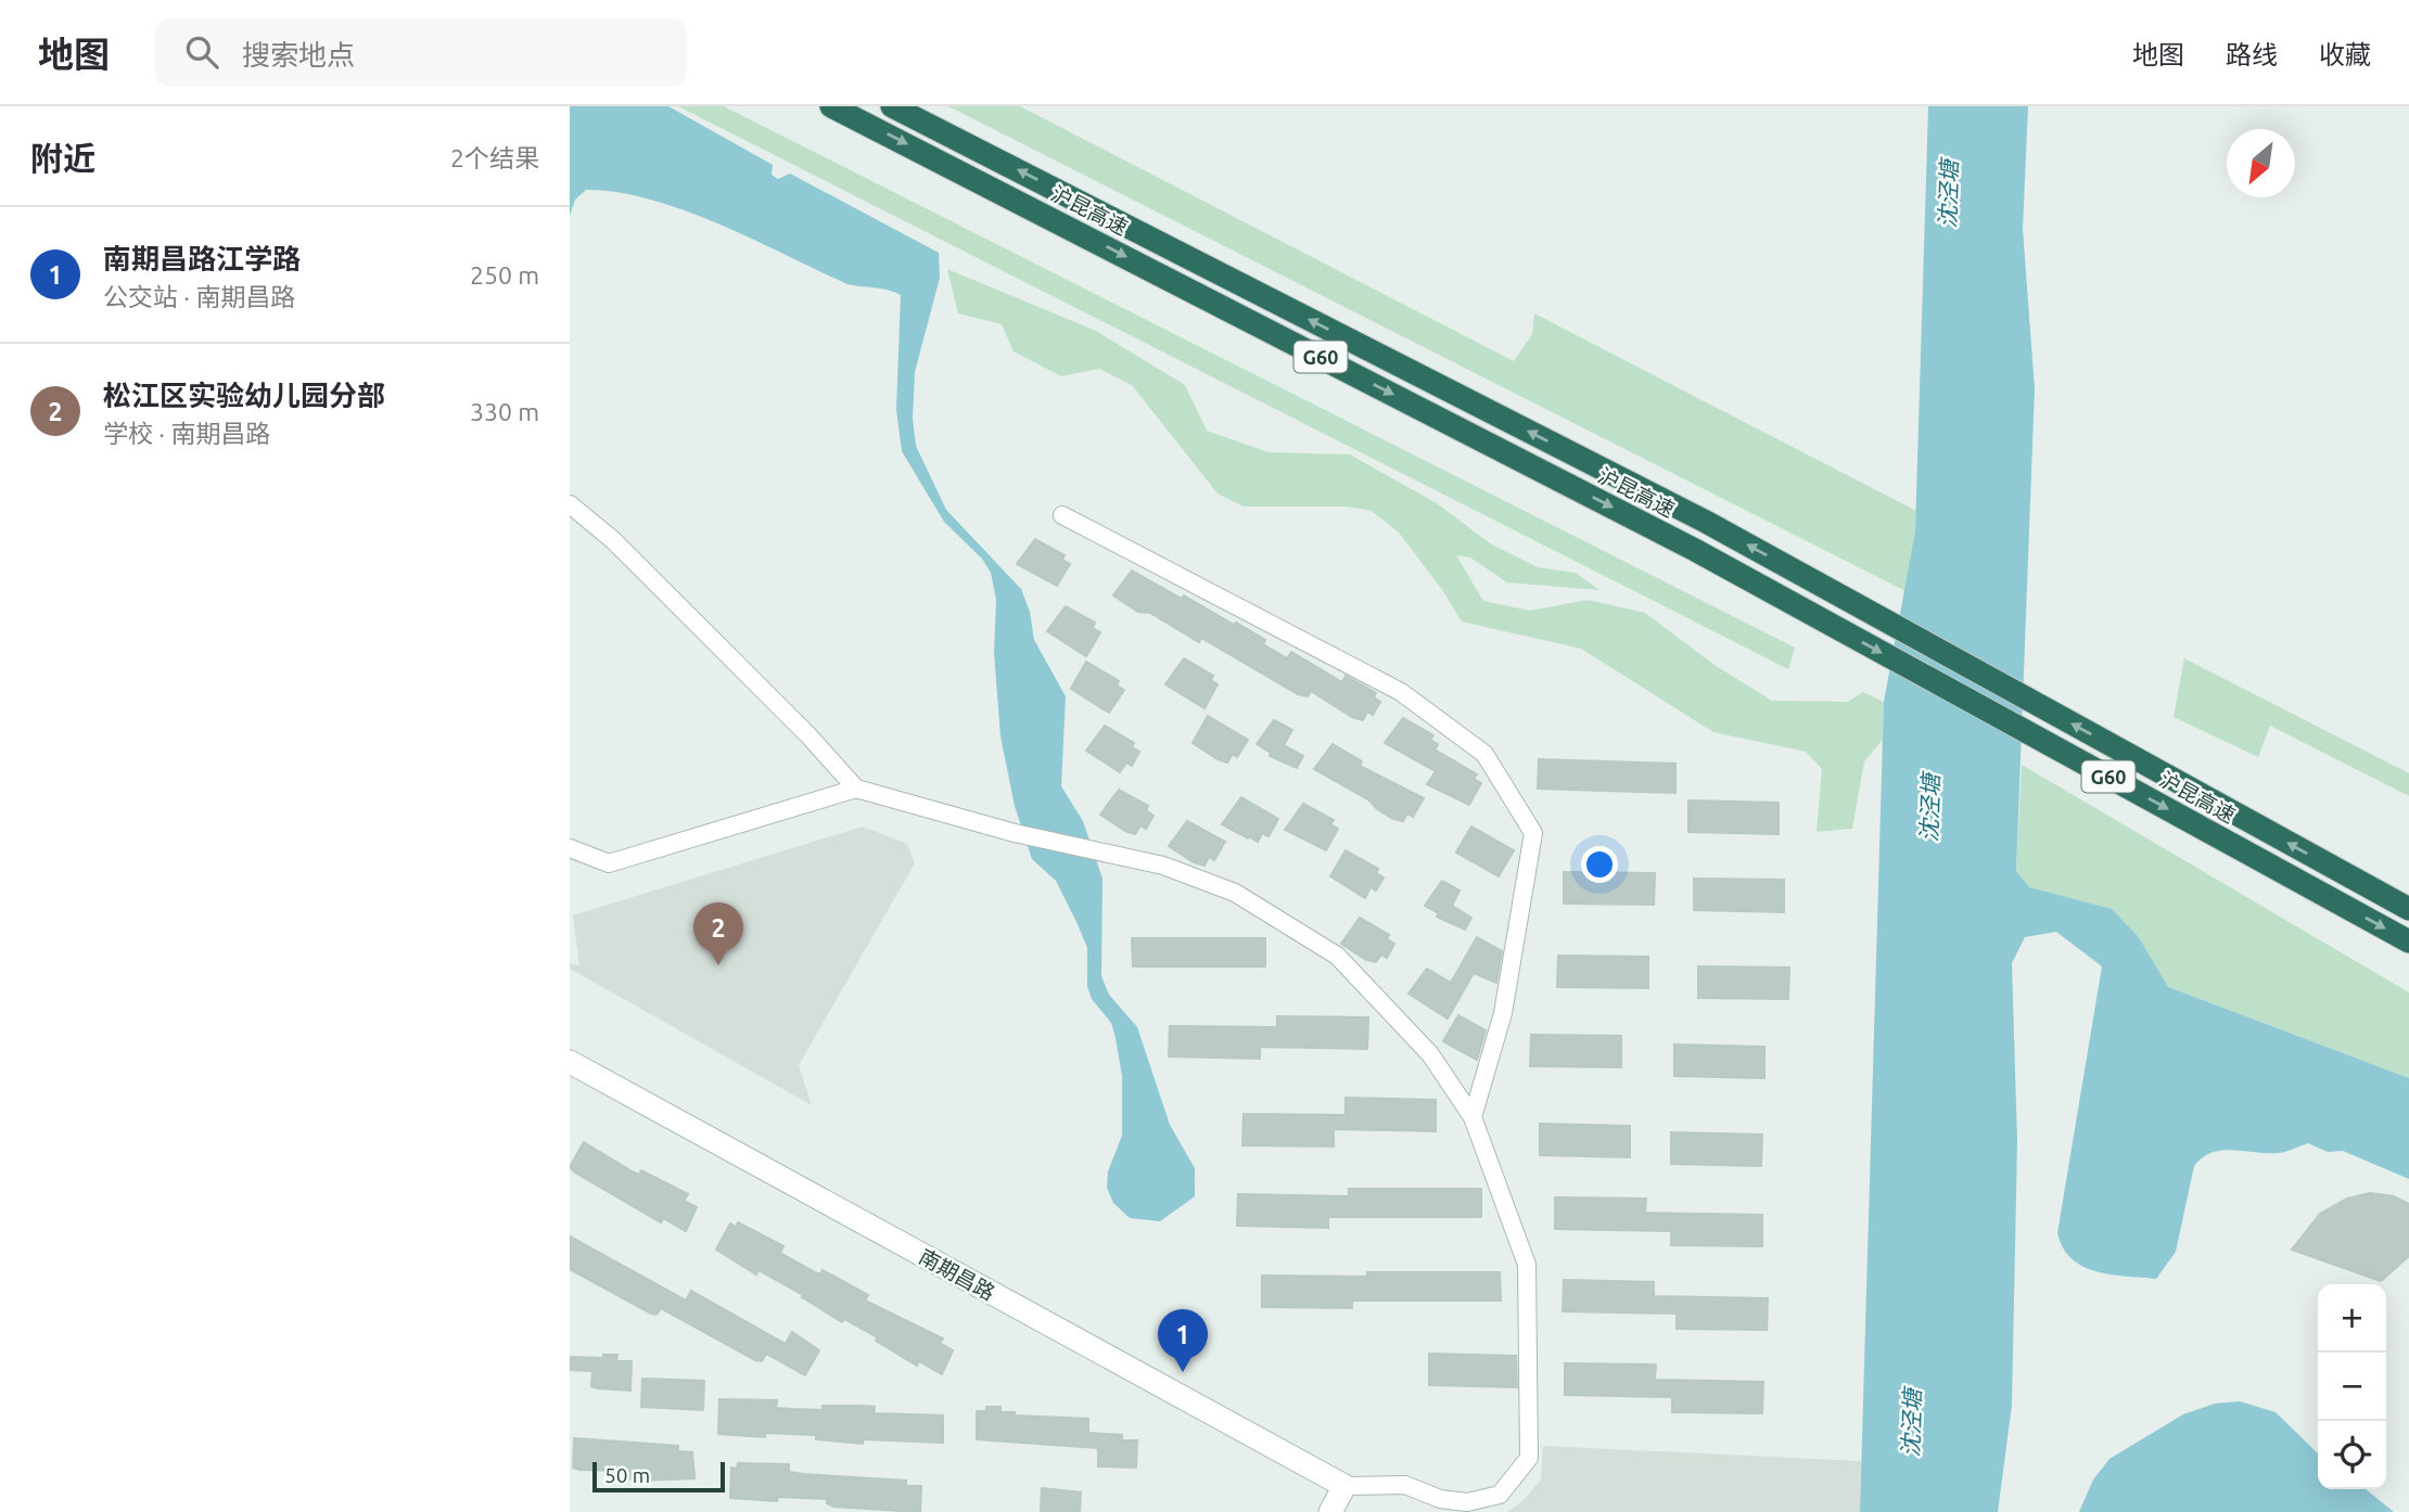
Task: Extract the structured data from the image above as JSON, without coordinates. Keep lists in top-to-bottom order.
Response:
{
  "streets": {
    "highway": ["沪昆高速", "G60"],
    "main road": ["南期昌路"]
  },
  "water": ["沈泾塘"],
  "scale_bar": "50 m",
  "north": "bottom left",
  "page": {
    "header": "地图",
    "search": "搜索地点",
    "nav": ["地图", "路线", "收藏"],
    "heading": ["附近", "2个结果"],
    "list": [
      {
        "mark": "1",
        "name": "南期昌路江学路",
        "note": "公交站 · 南期昌路",
        "value": "250 m"
      },
      {
        "mark": "2",
        "name": "松江区实验幼儿园分部",
        "note": "学校 · 南期昌路",
        "value": "330 m"
      }
    ],
    "pins": ["2", "1"],
    "map_buttons": ["+", "−"],
    "scale": "50 m"
  }
}
